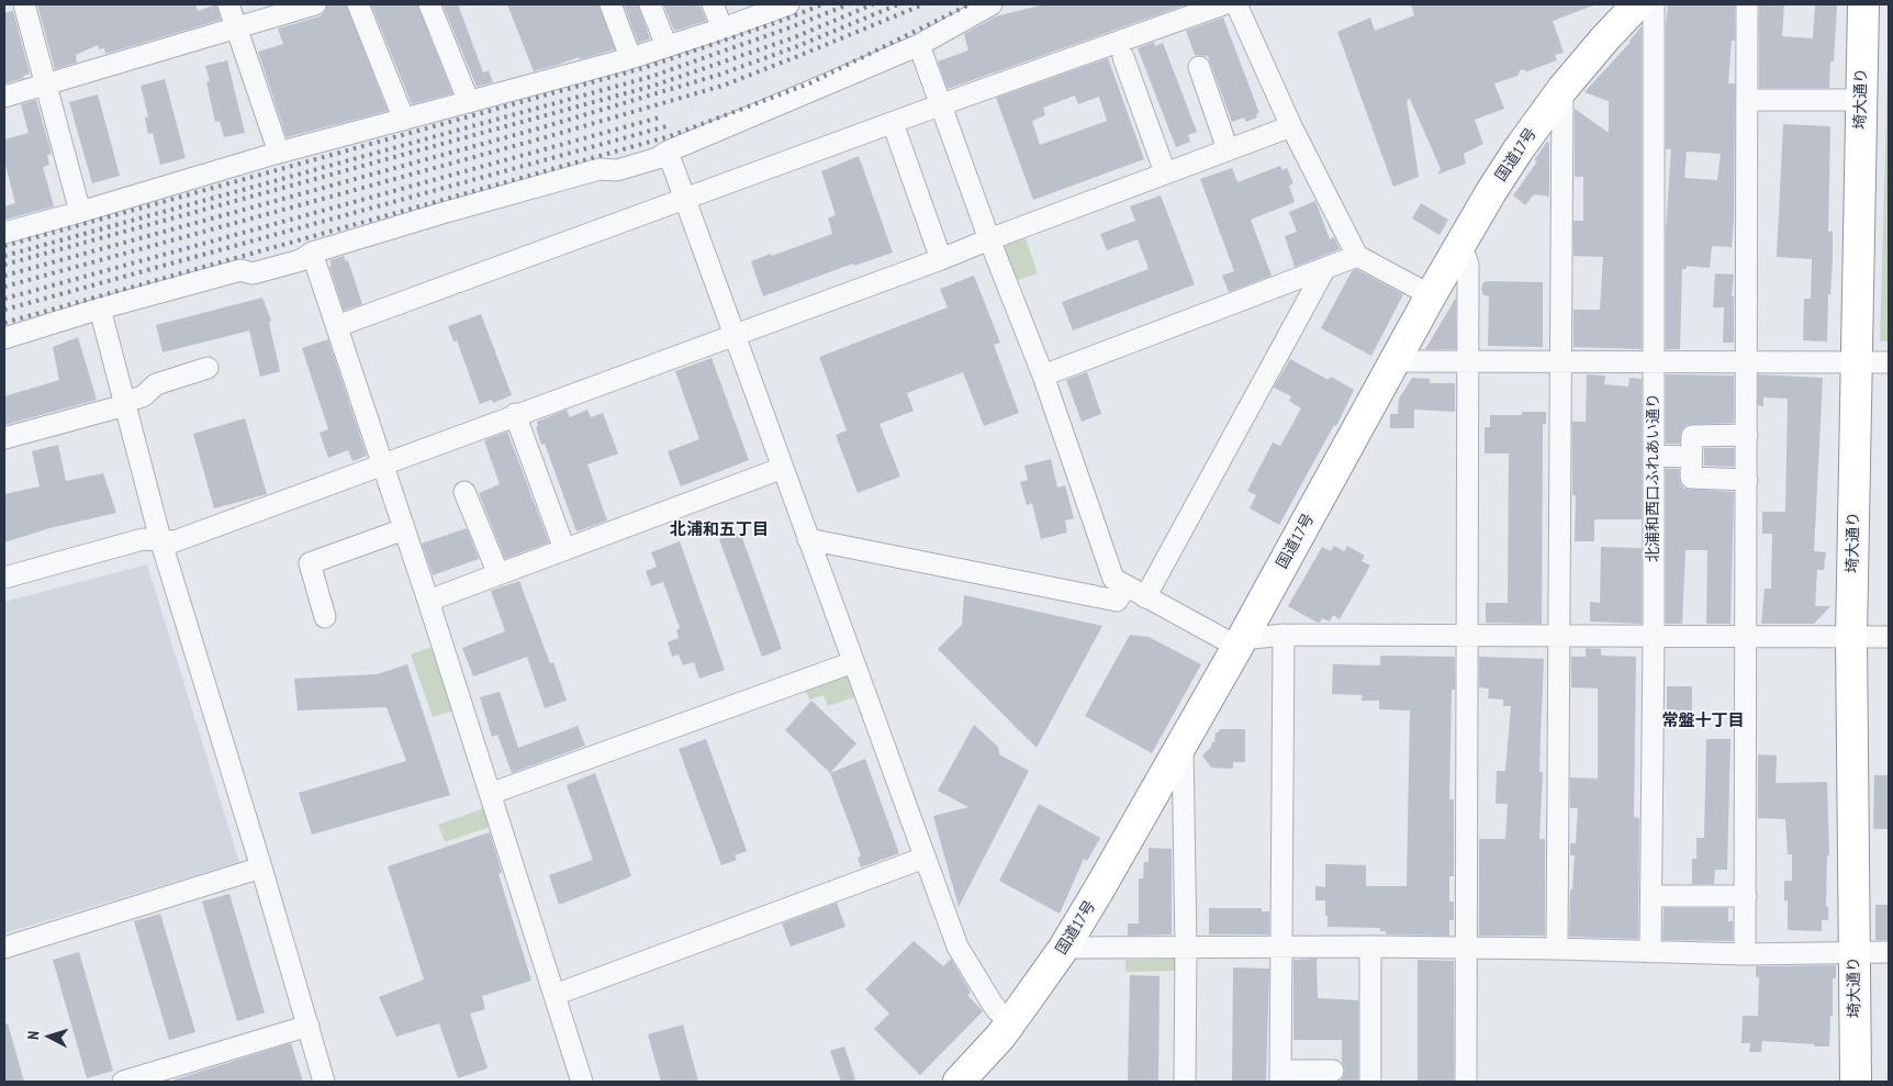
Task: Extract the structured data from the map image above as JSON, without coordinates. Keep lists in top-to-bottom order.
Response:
{
  "streets": {
    "highway": ["埼大通り", "国道17号"],
    "street": ["北浦和西口ふれあい通り"]
  },
  "districts": ["北浦和五丁目", "常盤十丁目"],
  "north": "left"
}
